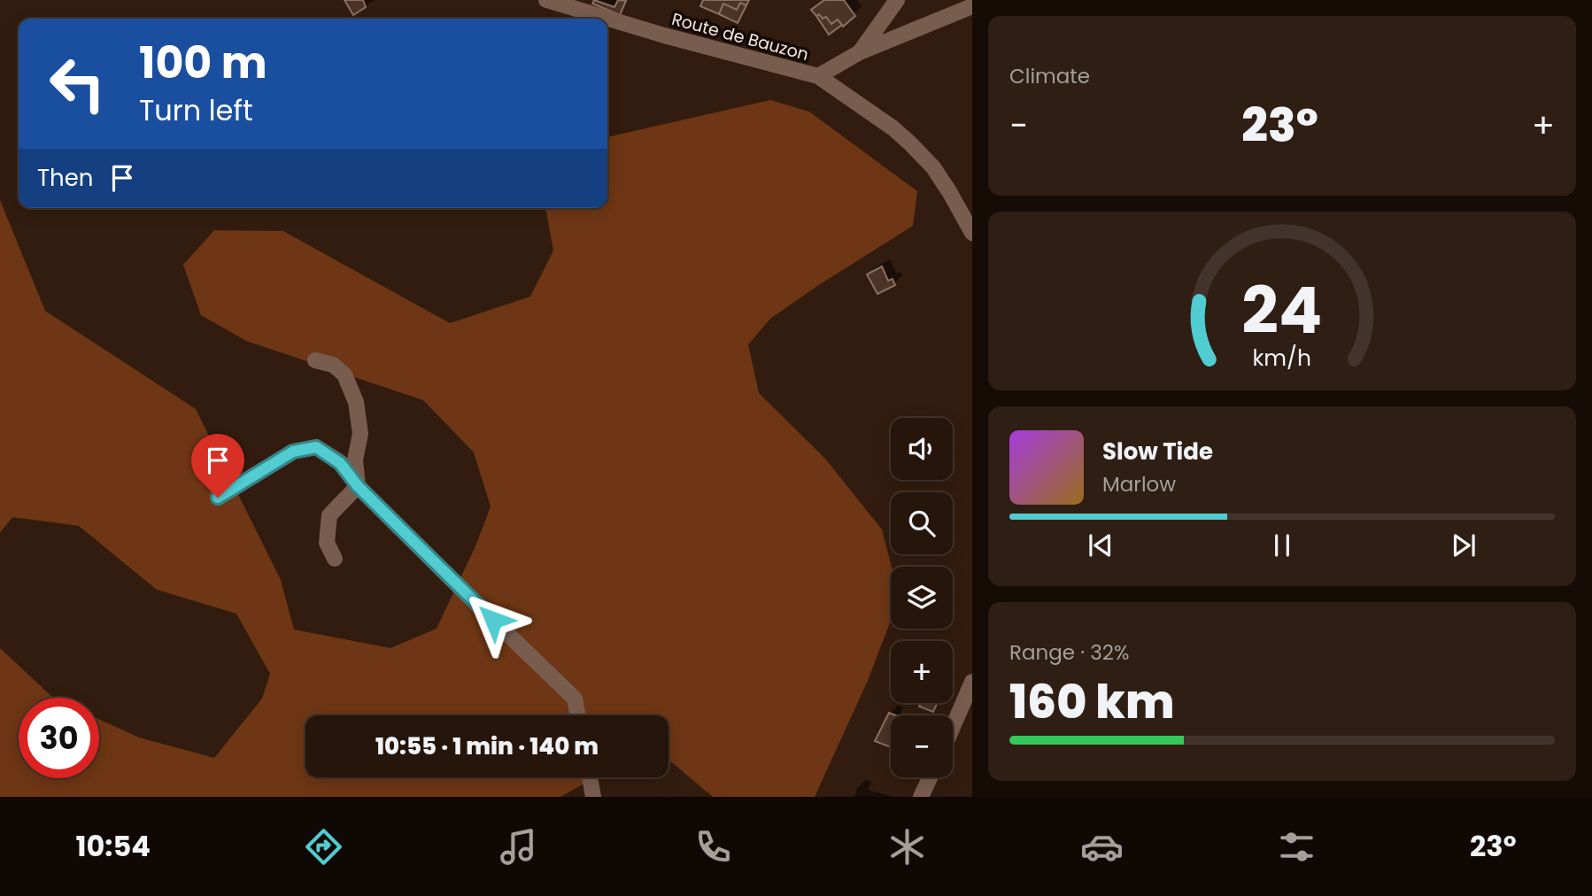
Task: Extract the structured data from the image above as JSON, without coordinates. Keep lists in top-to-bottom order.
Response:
{
  "streets": {
    "street": ["Route de Bauzon"]
  },
  "page": {
    "tile": [
      "Climate",
      ["Range · 32%", "160 km"]
    ],
    "turn": ["100 m", "Turn left"],
    "heat": ["−", "23°", "+"],
    "then": "Then",
    "map_buttons": ["+", "−"],
    "song": ["Slow Tide", "Marlow"],
    "limit": "30",
    "trip": "10:55 · 1 min · 140 m",
    "tabs": ["10:54", "23°"],
    "gauge": ["24", "km/h"]
  }
}
